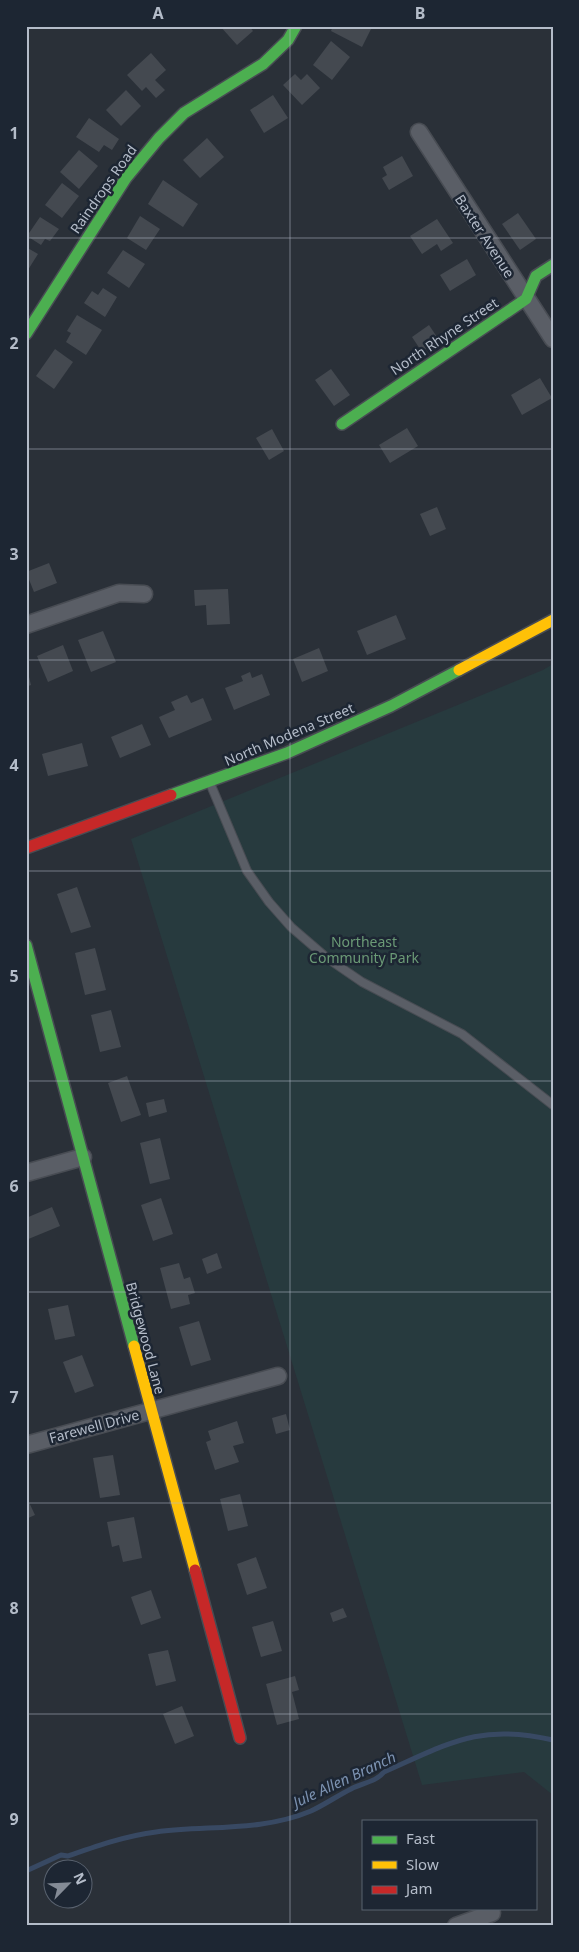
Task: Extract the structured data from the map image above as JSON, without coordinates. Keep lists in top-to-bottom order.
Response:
{
  "streets": {
    "street": [
      "Raindrops Road",
      "Baxter Avenue",
      "North Rhyne Street",
      "North Modena Street",
      "Bridgewood Lane",
      "Farewell Drive"
    ]
  },
  "crossings": [
    ["Baxter Avenue", "North Rhyne Street"],
    ["Bridgewood Lane", "Farewell Drive"]
  ],
  "water": ["Jule Allen Branch"],
  "parks": ["Northeast Community Park"],
  "legend": ["Fast", "Slow", "Jam"],
  "north": "top right",
  "grid": {
    "columns": ["A", "B"],
    "rows": [
      "1",
      "2",
      "3",
      "4",
      "5",
      "6",
      "7",
      "8",
      "9"
    ]
  }
}
